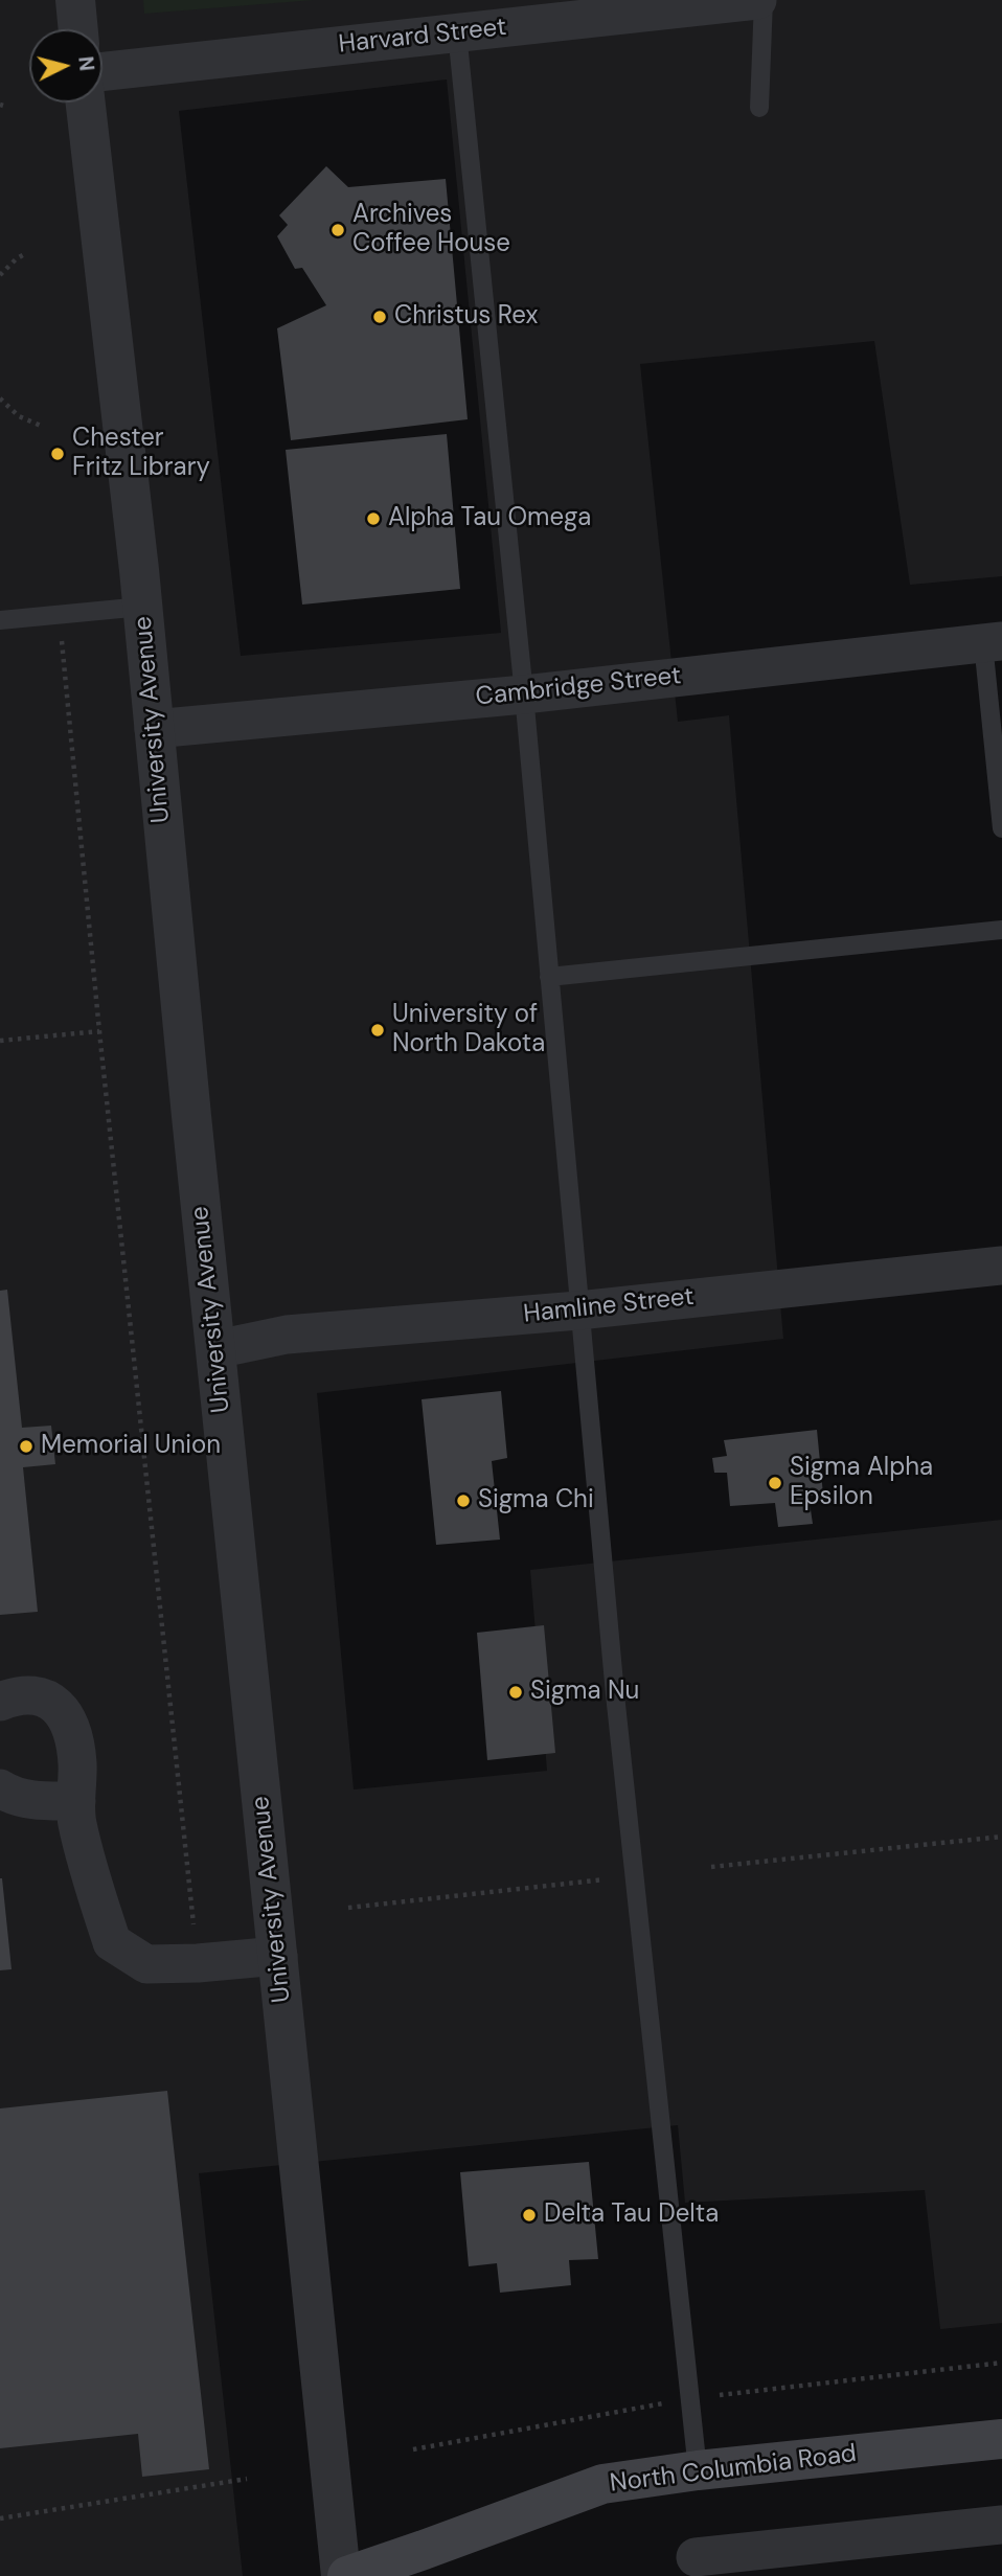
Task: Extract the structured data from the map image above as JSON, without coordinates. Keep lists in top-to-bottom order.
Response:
{
  "streets": {
    "main road": ["North Columbia Road"],
    "street": [
      "Harvard Street",
      "Cambridge Street",
      "University Avenue",
      "Hamline Street"
    ]
  },
  "crossings": [
    ["Cambridge Street", "University Avenue"],
    ["University Avenue", "Hamline Street"]
  ],
  "places": [
    "Archives Coffee House",
    "Christus Rex",
    "Chester Fritz Library",
    "Alpha Tau Omega",
    "University of North Dakota",
    "Memorial Union",
    "Sigma Alpha Epsilon",
    "Sigma Chi",
    "Sigma Nu",
    "Delta Tau Delta"
  ],
  "north": "right"
}
